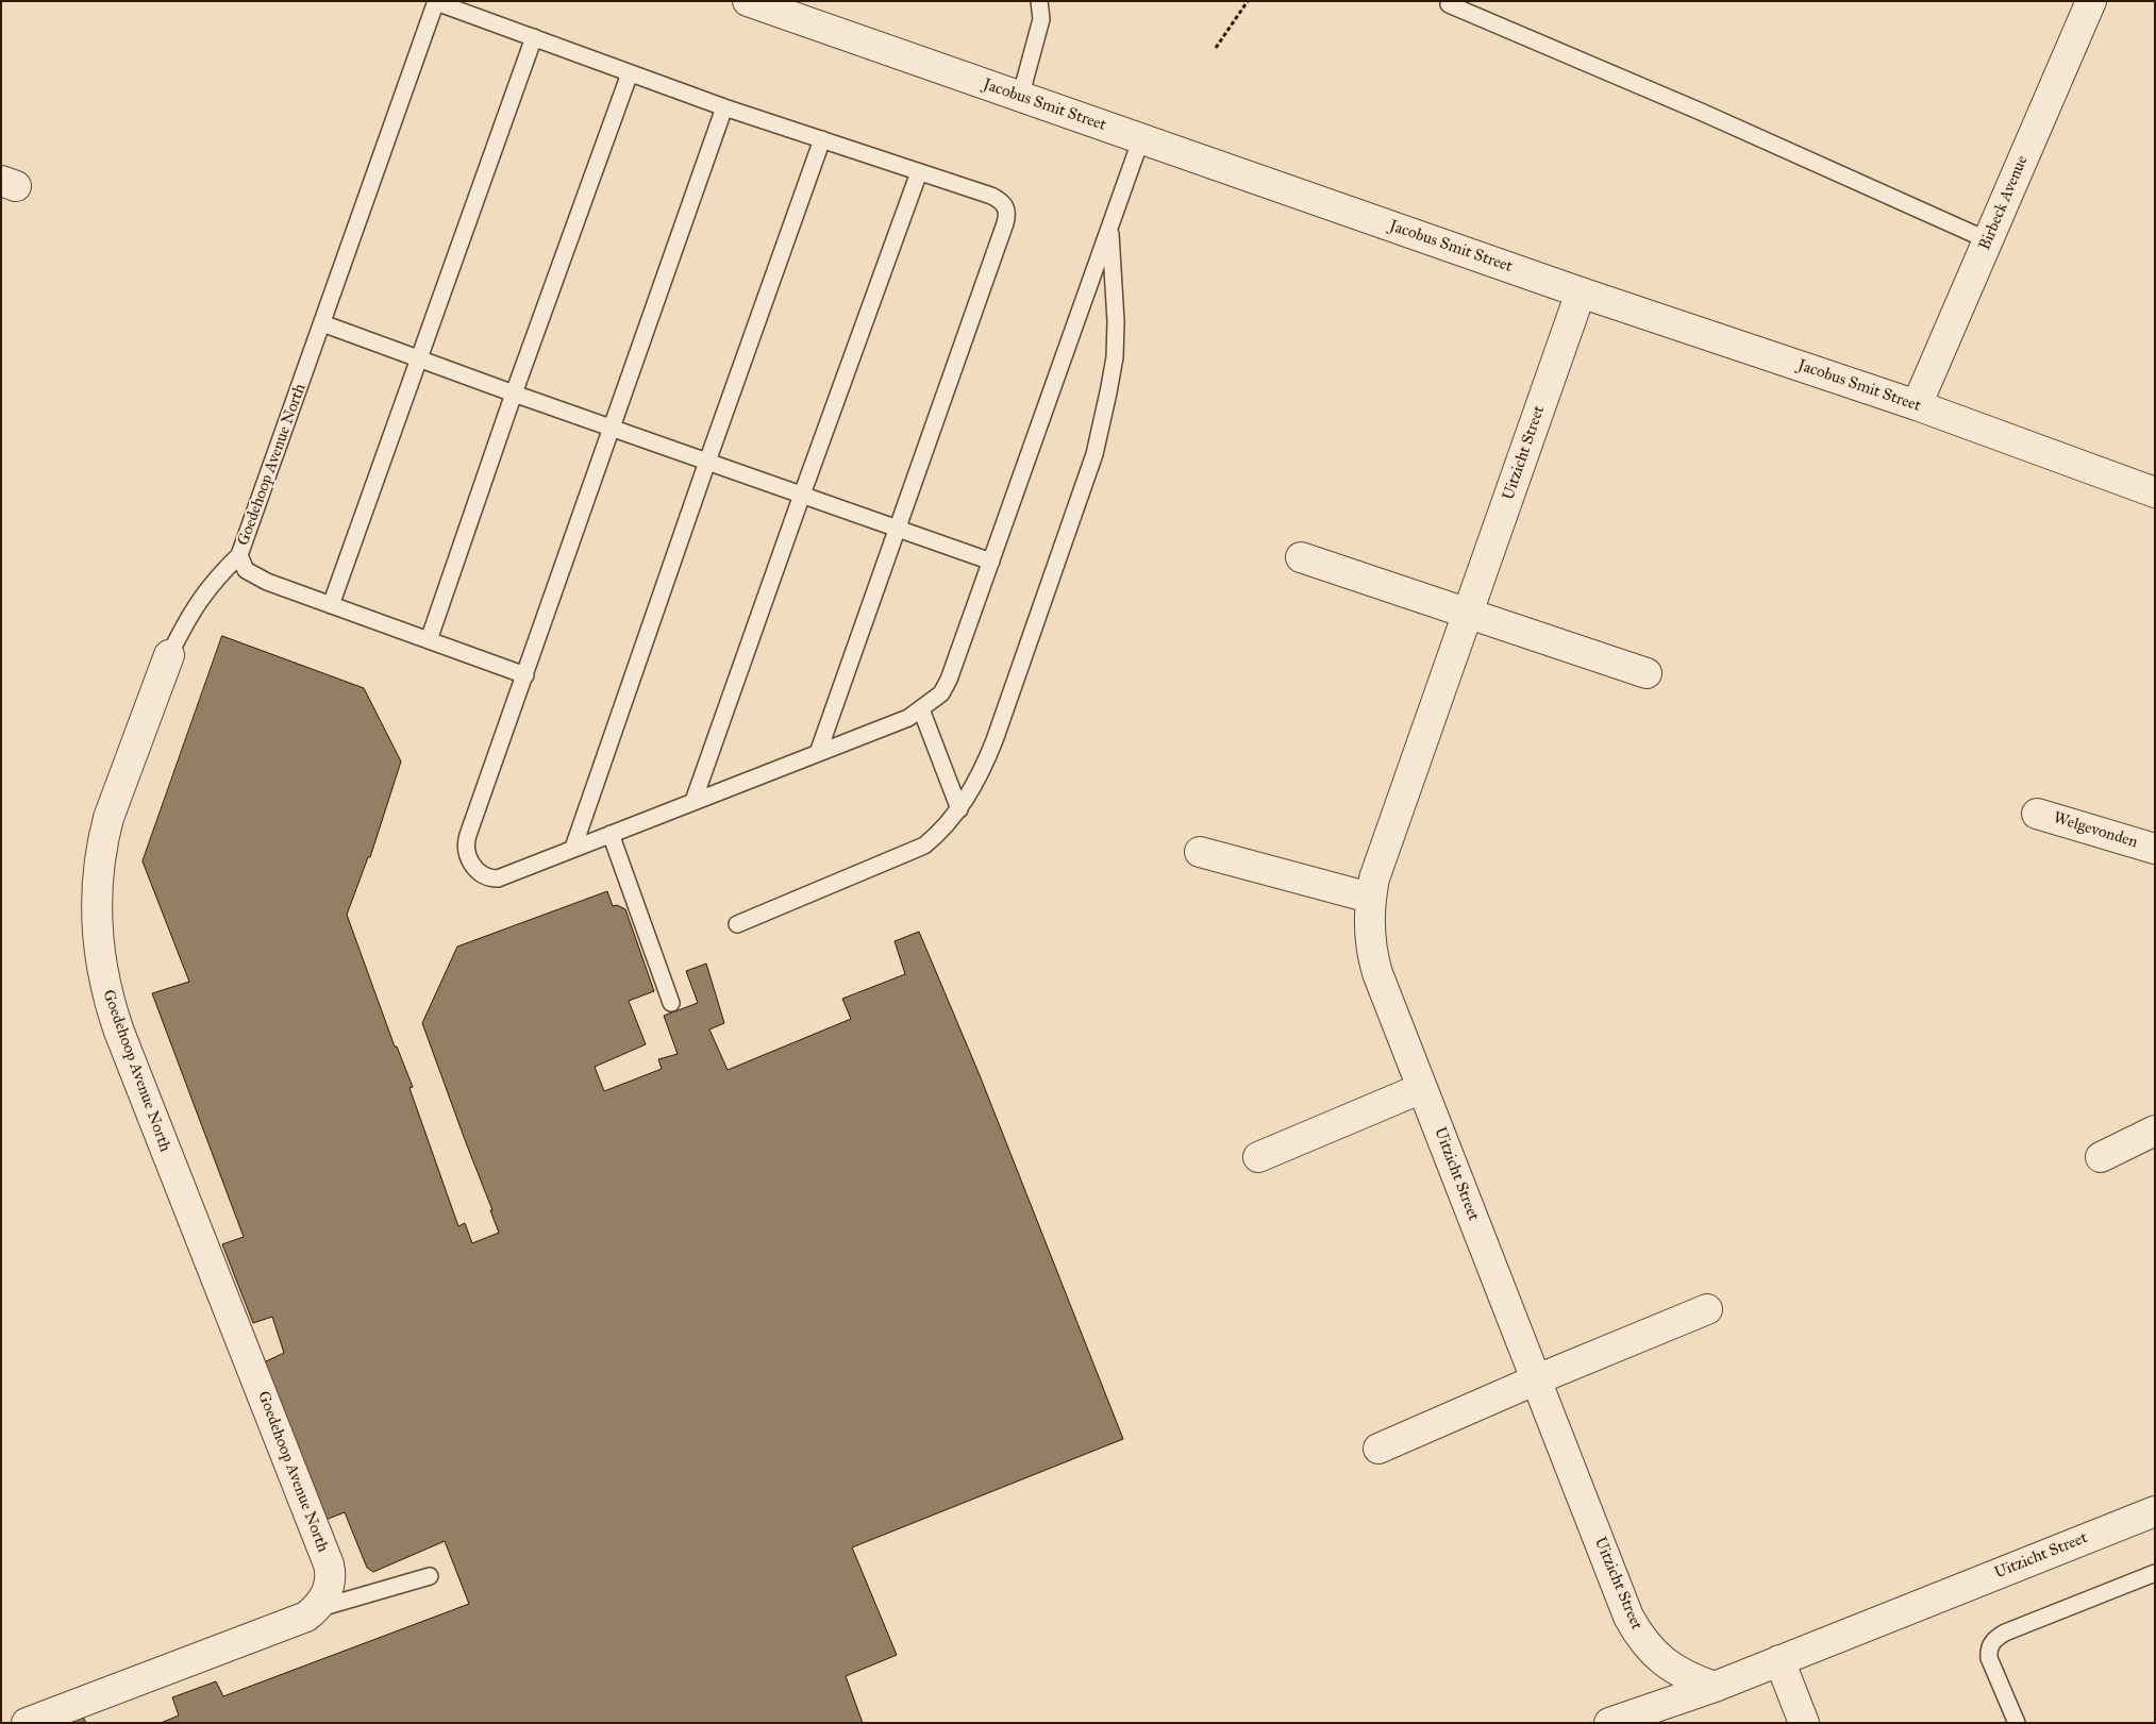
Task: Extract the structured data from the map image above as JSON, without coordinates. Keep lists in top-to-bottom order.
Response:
{
  "streets": {
    "street": [
      "Jacobus Smit Street",
      "Birbeck Avenue",
      "Uitzicht Street",
      "Goedehoop Avenue North",
      "Welgevonden"
    ]
  },
  "crossings": [
    ["Jacobus Smit Street", "Birbeck Avenue"],
    ["Jacobus Smit Street", "Uitzicht Street"]
  ]
}
